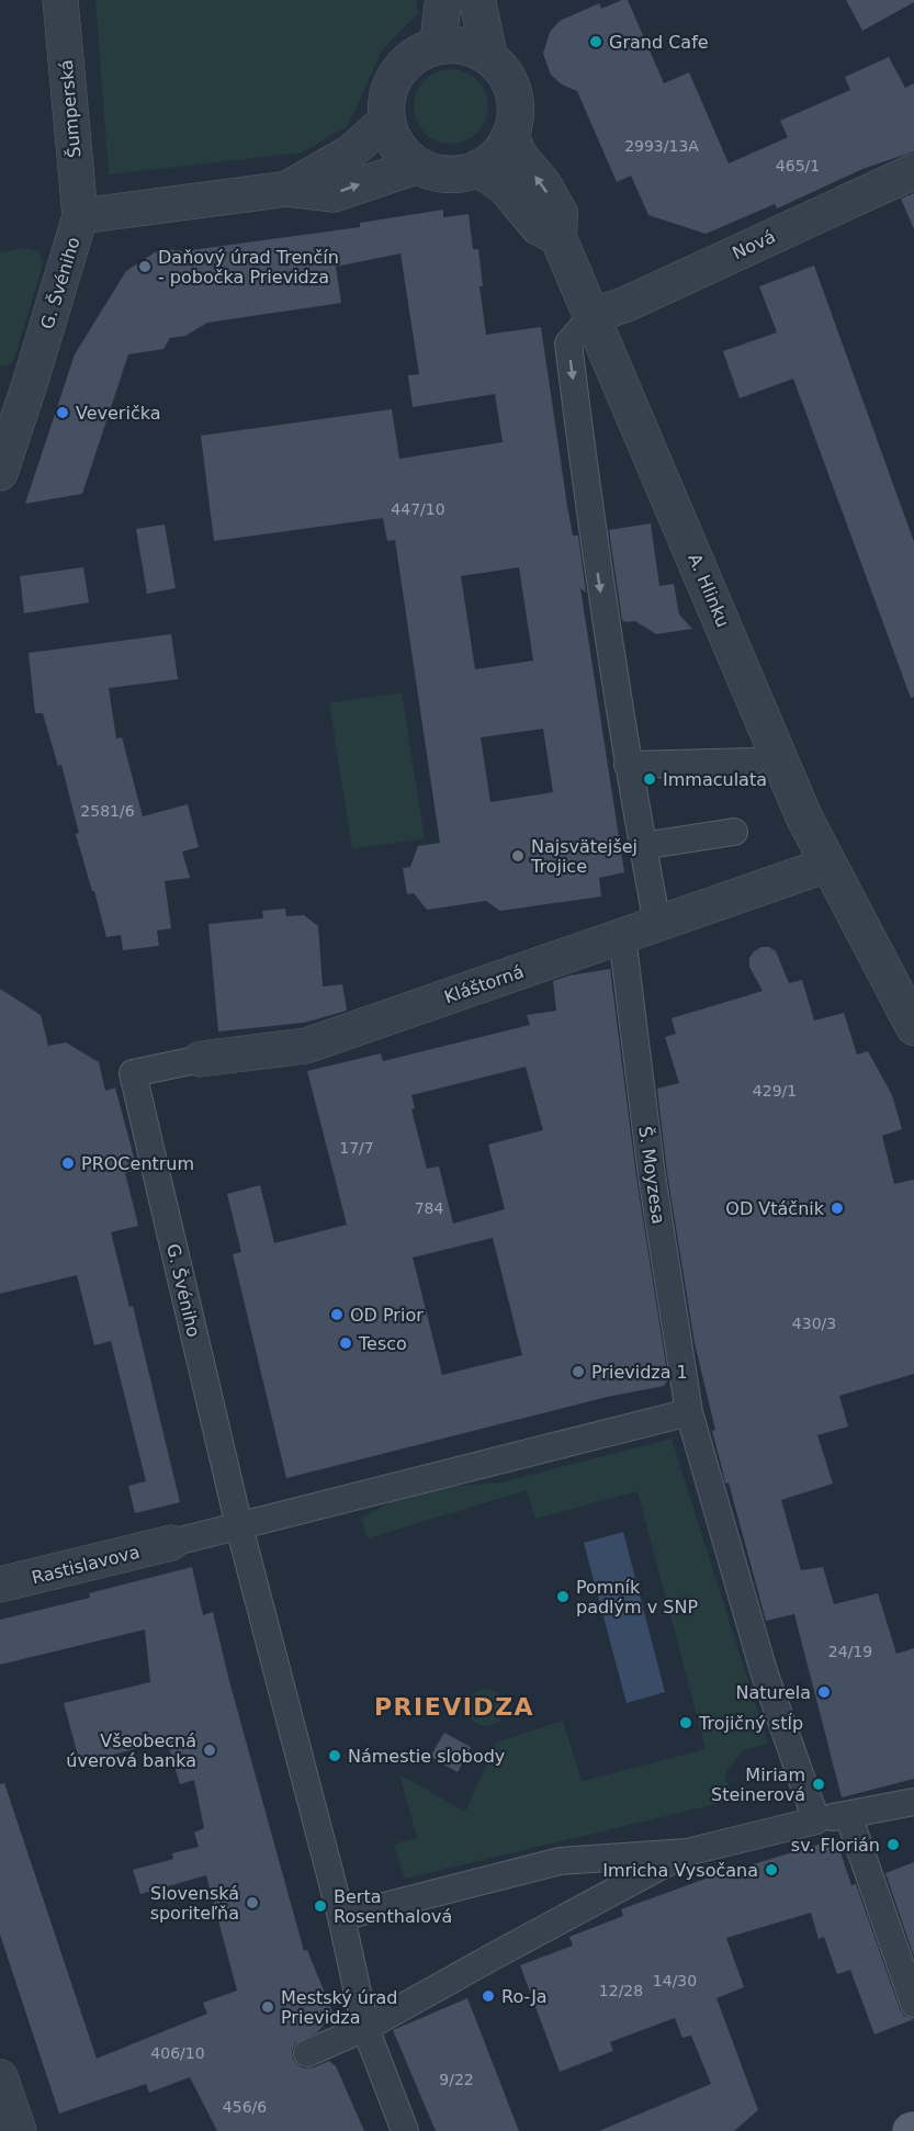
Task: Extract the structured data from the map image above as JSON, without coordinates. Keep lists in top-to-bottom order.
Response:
{
  "streets": {
    "street": [
      "Šumperská",
      "Nová",
      "G. Švéniho",
      "A. Hlinku",
      "Kláštorná",
      "Š. Moyzesa",
      "Rastislavova"
    ]
  },
  "crossings": [
    ["Šumperská", "G. Švéniho"],
    ["Nová", "A. Hlinku"],
    ["G. Švéniho", "A. Hlinku"],
    ["G. Švéniho", "Kláštorná"],
    ["A. Hlinku", "Kláštorná"],
    ["Kláštorná", "Š. Moyzesa"]
  ],
  "districts": ["PRIEVIDZA"],
  "places": [
    "Grand Cafe",
    "Daňový úrad Trenčín - pobočka Prievidza",
    "Veverička",
    "Immaculata",
    "Najsvätejšej Trojice",
    "PROCentrum",
    "OD Vtáčnik",
    "OD Prior",
    "Tesco",
    "Prievidza 1",
    "Pomník padlým v SNP",
    "Naturela",
    "Trojičný stĺp",
    "Všeobecná úverová banka",
    "Námestie slobody",
    "Miriam Steinerová",
    "sv. Florián",
    "Imricha Vysočana",
    "Slovenská sporiteľňa",
    "Berta Rosenthalová",
    "Ro-Ja",
    "Mestský úrad Prievidza"
  ],
  "house_numbers": [
    "2993/13A",
    "465/1",
    "447/10",
    "2581/6",
    "429/1",
    "17/7",
    "784",
    "430/3",
    "24/19",
    "14/30",
    "12/28",
    "406/10",
    "9/22",
    "456/6"
  ]
}
